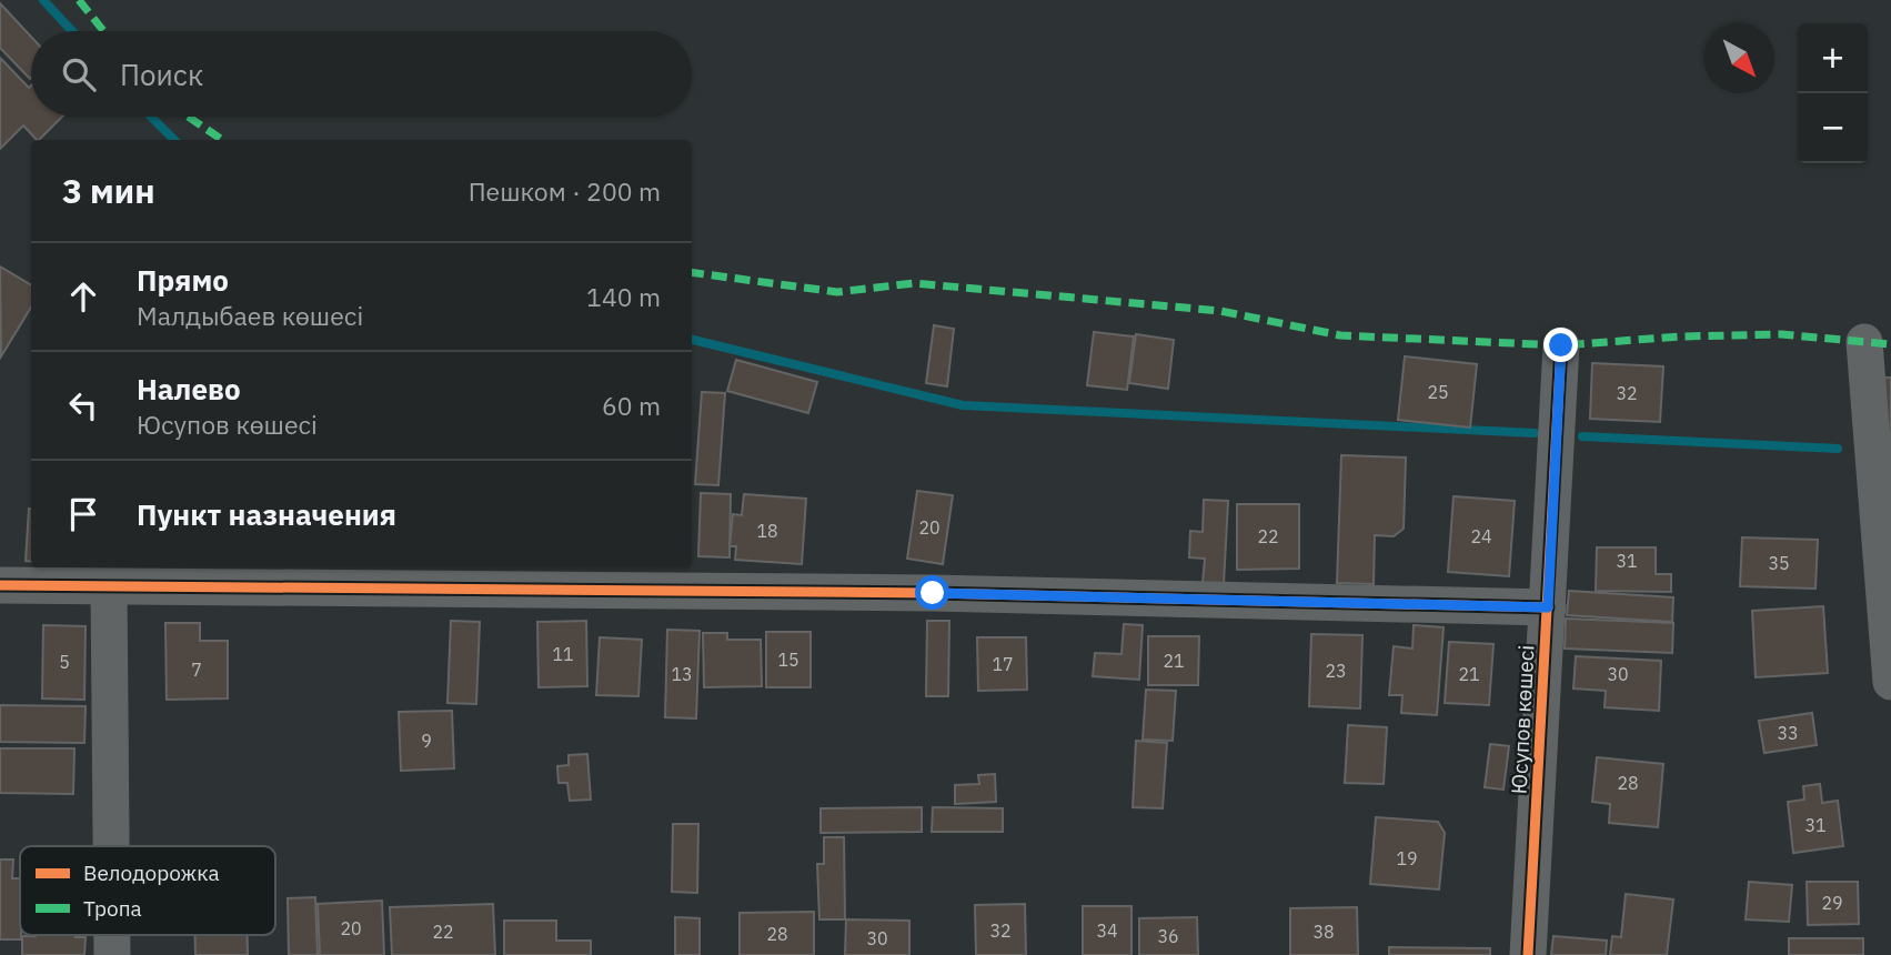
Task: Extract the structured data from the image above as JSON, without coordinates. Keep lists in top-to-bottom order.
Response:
{
  "streets": {
    "street": ["Юсупов көшесі"]
  },
  "house_numbers": [
    "25",
    "32",
    "20",
    "18",
    "22",
    "24",
    "31",
    "35",
    "11",
    "15",
    "21",
    "5",
    "17",
    "7",
    "23",
    "13",
    "21",
    "30",
    "33",
    "9",
    "28",
    "31",
    "19",
    "29",
    "20",
    "32",
    "34",
    "22",
    "38",
    "28",
    "36",
    "30"
  ],
  "legend": ["Велодорожка", "Тропа"],
  "north": "bottom right",
  "page": {
    "map_buttons": ["+", "−"],
    "search": "Поиск",
    "heading": ["3 мин", "Пешком · 200 m"],
    "list": [
      ["Прямо", "Малдыбаев көшесі", "140 m"],
      ["Налево", "Юсупов көшесі", "60 m"],
      "Пункт назначения"
    ]
  }
}
